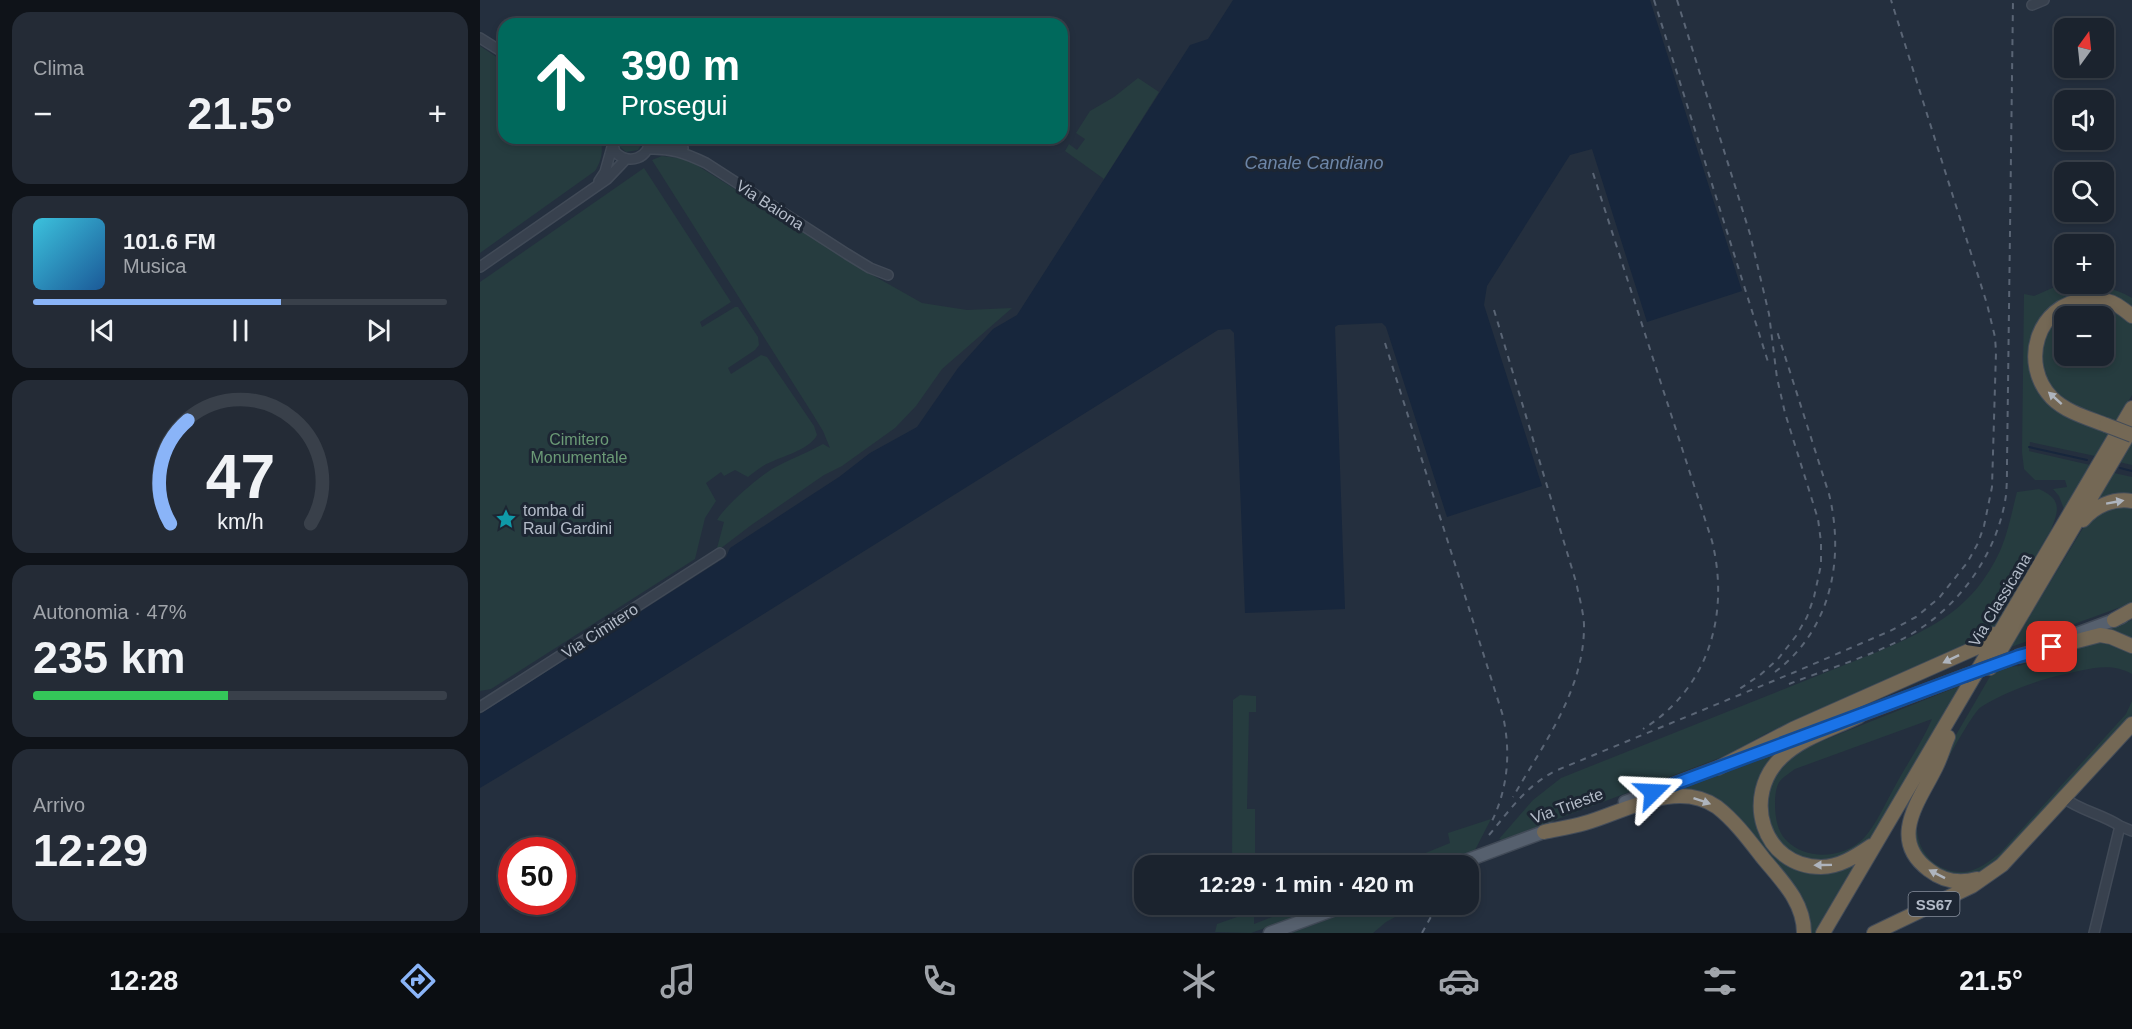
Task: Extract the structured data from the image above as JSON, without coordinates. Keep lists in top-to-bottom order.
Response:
{
  "streets": {
    "highway": ["Via Classicana", "SS67"],
    "main road": ["Via Trieste"],
    "street": ["Via Baiona", "Via Cimitero"]
  },
  "water": ["Canale Candiano"],
  "parks": ["Cimitero Monumentale"],
  "places": {
    "place": ["tomba di Raul Gardini"]
  },
  "north": "top",
  "page": {
    "tile": [
      "Clima",
      ["Autonomia · 47%", "235 km"],
      ["Arrivo", "12:29"]
    ],
    "map_buttons": ["+", "−"],
    "turn": ["390 m", "Prosegui"],
    "heat": ["−", "21.5°", "+"],
    "song": ["101.6 FM", "Musica"],
    "limit": "50",
    "trip": "12:29 · 1 min · 420 m",
    "tabs": ["12:28", "21.5°"],
    "gauge": ["47", "km/h"]
  }
}
